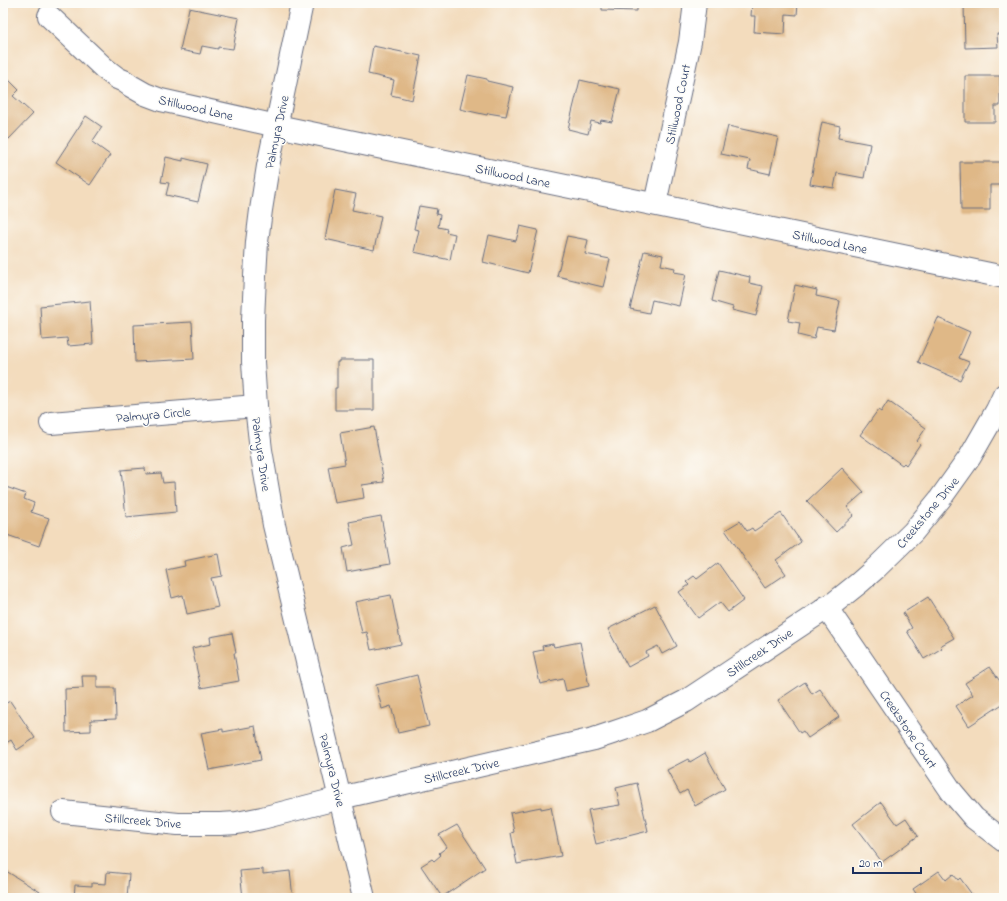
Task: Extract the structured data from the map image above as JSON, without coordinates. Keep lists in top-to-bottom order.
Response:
{
  "streets": {
    "street": [
      "Stillwood Court",
      "Stillwood Lane",
      "Palmyra Drive",
      "Palmyra Circle",
      "Creekstone Drive",
      "Stillcreek Drive",
      "Creekstone Court"
    ]
  },
  "crossings": [
    ["Stillwood Court", "Stillwood Lane"],
    ["Stillwood Lane", "Palmyra Drive"],
    ["Palmyra Drive", "Palmyra Circle"],
    ["Palmyra Drive", "Stillcreek Drive"],
    ["Creekstone Drive", "Stillcreek Drive"],
    ["Creekstone Drive", "Creekstone Court"],
    ["Stillcreek Drive", "Creekstone Court"]
  ],
  "scale_bar": "20 m"
}
